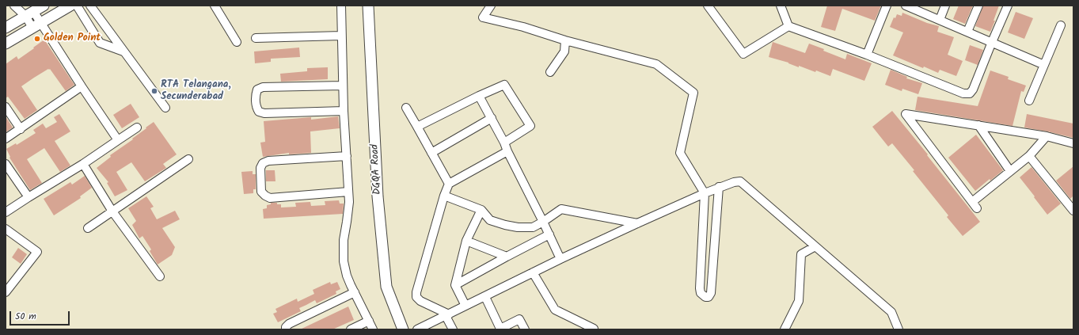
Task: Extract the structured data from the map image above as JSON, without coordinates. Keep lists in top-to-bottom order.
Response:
{
  "streets": {
    "main road": ["DGQA Road"]
  },
  "places": ["Golden Point", "RTA Telangana, Secunderabad"],
  "scale_bar": "50 m"
}
